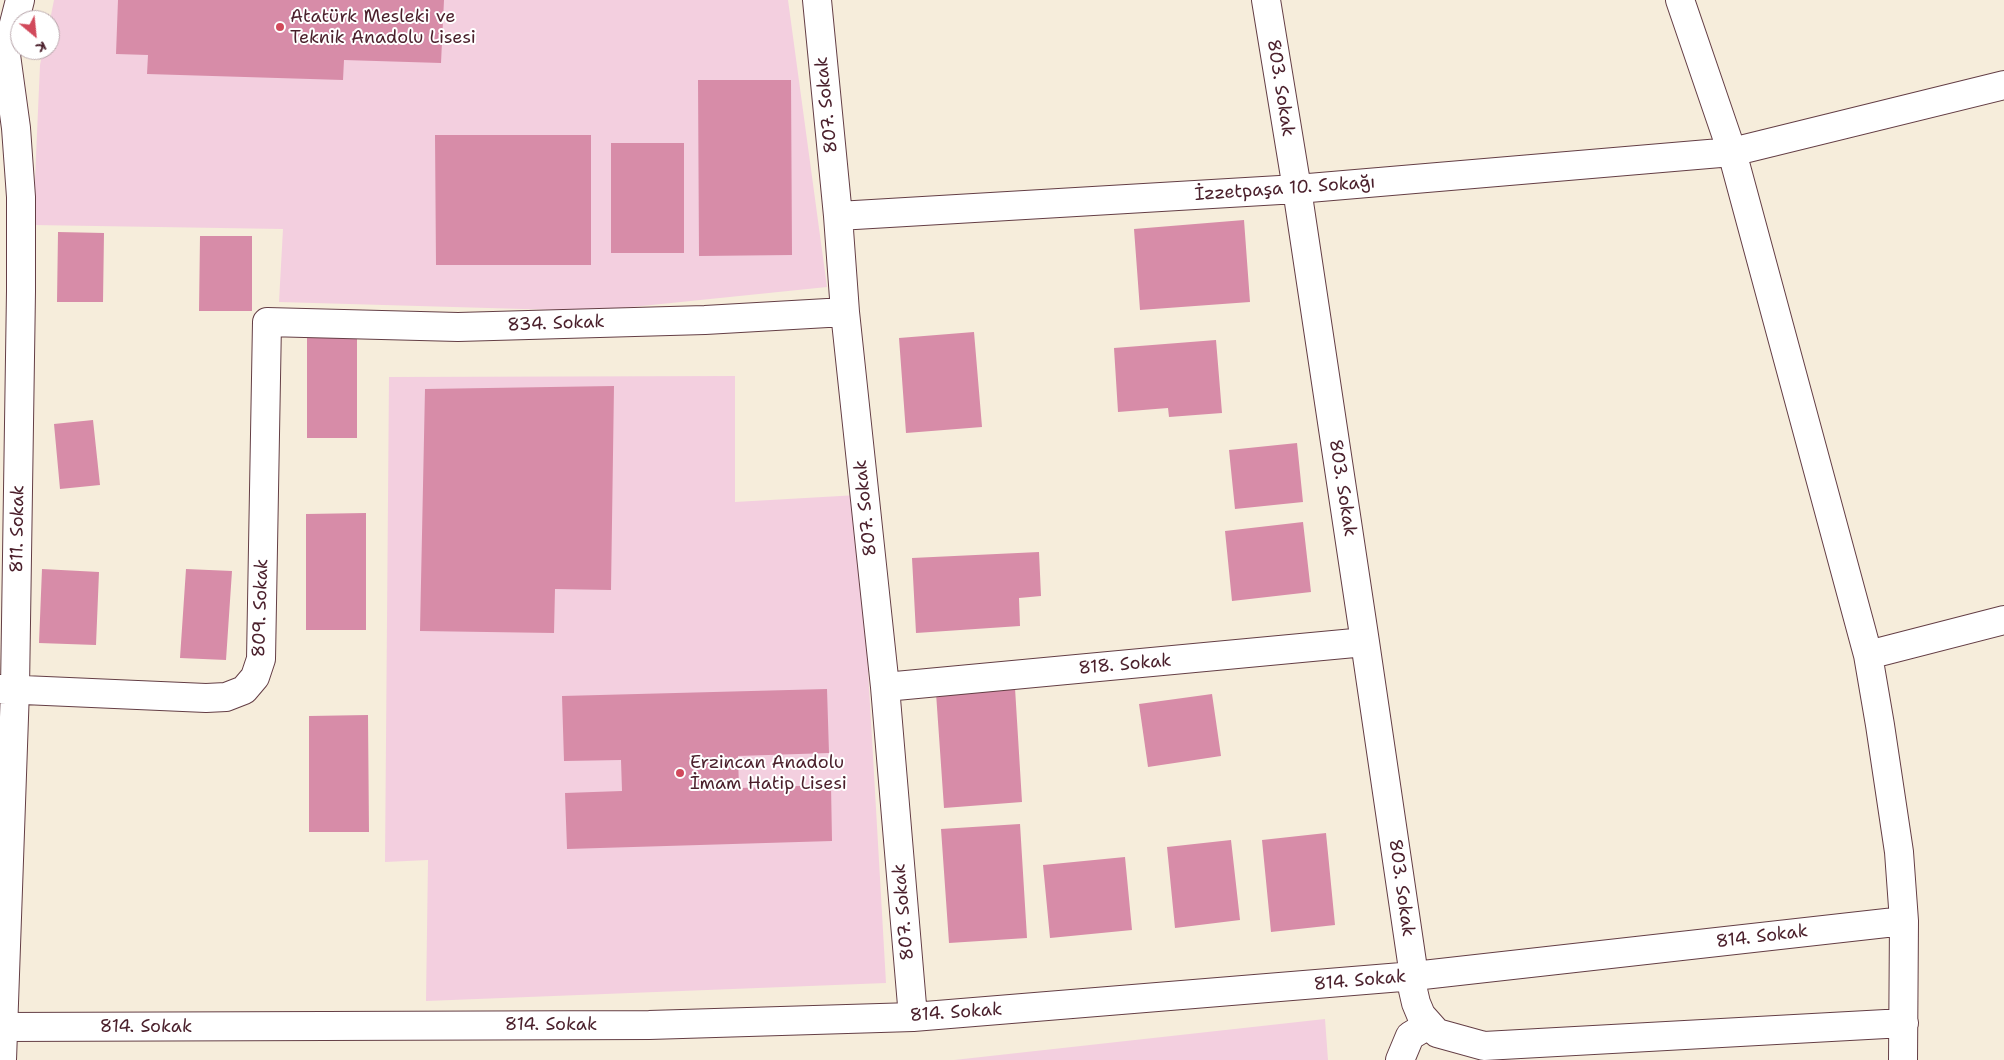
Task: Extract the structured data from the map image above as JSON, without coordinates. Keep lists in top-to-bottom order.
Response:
{
  "streets": {
    "street": [
      "803. Sokak",
      "807. Sokak",
      "İzzetpaşa 10. Sokağı",
      "834. Sokak",
      "811. Sokak",
      "809. Sokak",
      "818. Sokak",
      "814. Sokak"
    ]
  },
  "crossings": [
    ["803. Sokak", "İzzetpaşa 10. Sokağı"],
    ["803. Sokak", "818. Sokak"],
    ["803. Sokak", "814. Sokak"],
    ["807. Sokak", "İzzetpaşa 10. Sokağı"],
    ["807. Sokak", "834. Sokak"],
    ["807. Sokak", "818. Sokak"],
    ["807. Sokak", "814. Sokak"],
    ["834. Sokak", "809. Sokak"],
    ["811. Sokak", "809. Sokak"],
    ["811. Sokak", "814. Sokak"]
  ],
  "places": ["Atatürk Mesleki ve Teknik Anadolu Lisesi", "Erzincan Anadolu İmam Hatip Lisesi"],
  "north": "bottom right"
}
